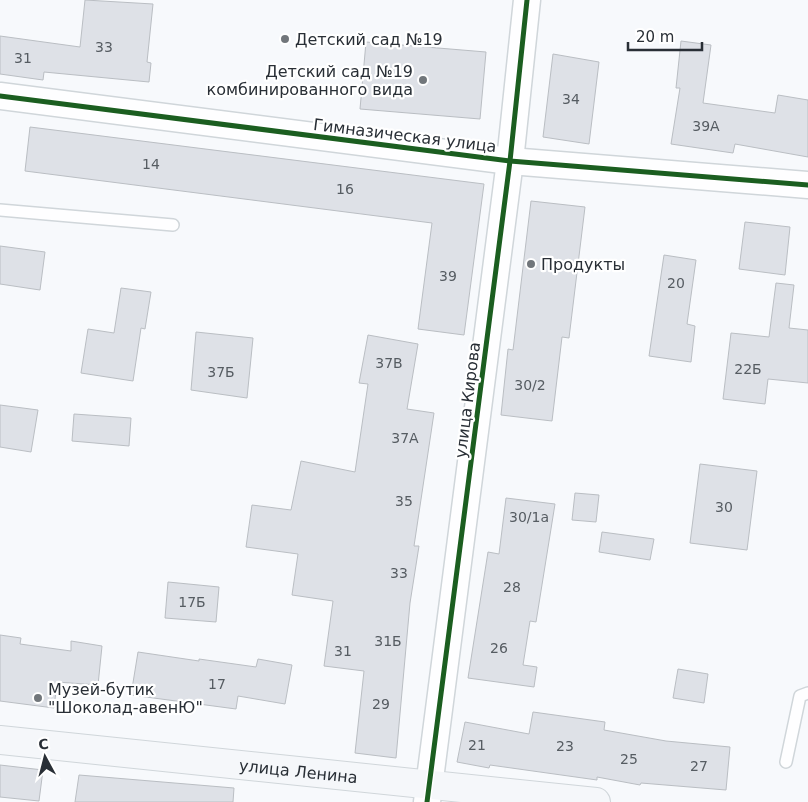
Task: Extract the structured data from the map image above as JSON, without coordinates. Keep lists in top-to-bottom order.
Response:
{
  "streets": {
    "main road": ["улица Ленина"],
    "street": ["Гимназическая улица", "улица Кирова"]
  },
  "crossings": [
    ["Гимназическая улица", "улица Кирова"],
    ["улица Кирова", "улица Ленина"]
  ],
  "places": [
    "Детский сад №19",
    "Детский сад №19 комбинированного вида",
    "Продукты",
    "Музей-бутик \"Шоколад-авенЮ\""
  ],
  "house_numbers": [
    "33",
    "31",
    "34",
    "39А",
    "14",
    "16",
    "39",
    "20",
    "37В",
    "22Б",
    "37Б",
    "30/2",
    "37А",
    "35",
    "30",
    "30/1а",
    "33",
    "28",
    "17Б",
    "31Б",
    "26",
    "31",
    "17",
    "29",
    "21",
    "23",
    "25",
    "27"
  ],
  "scale_bar": "20 m",
  "north": "top"
}
